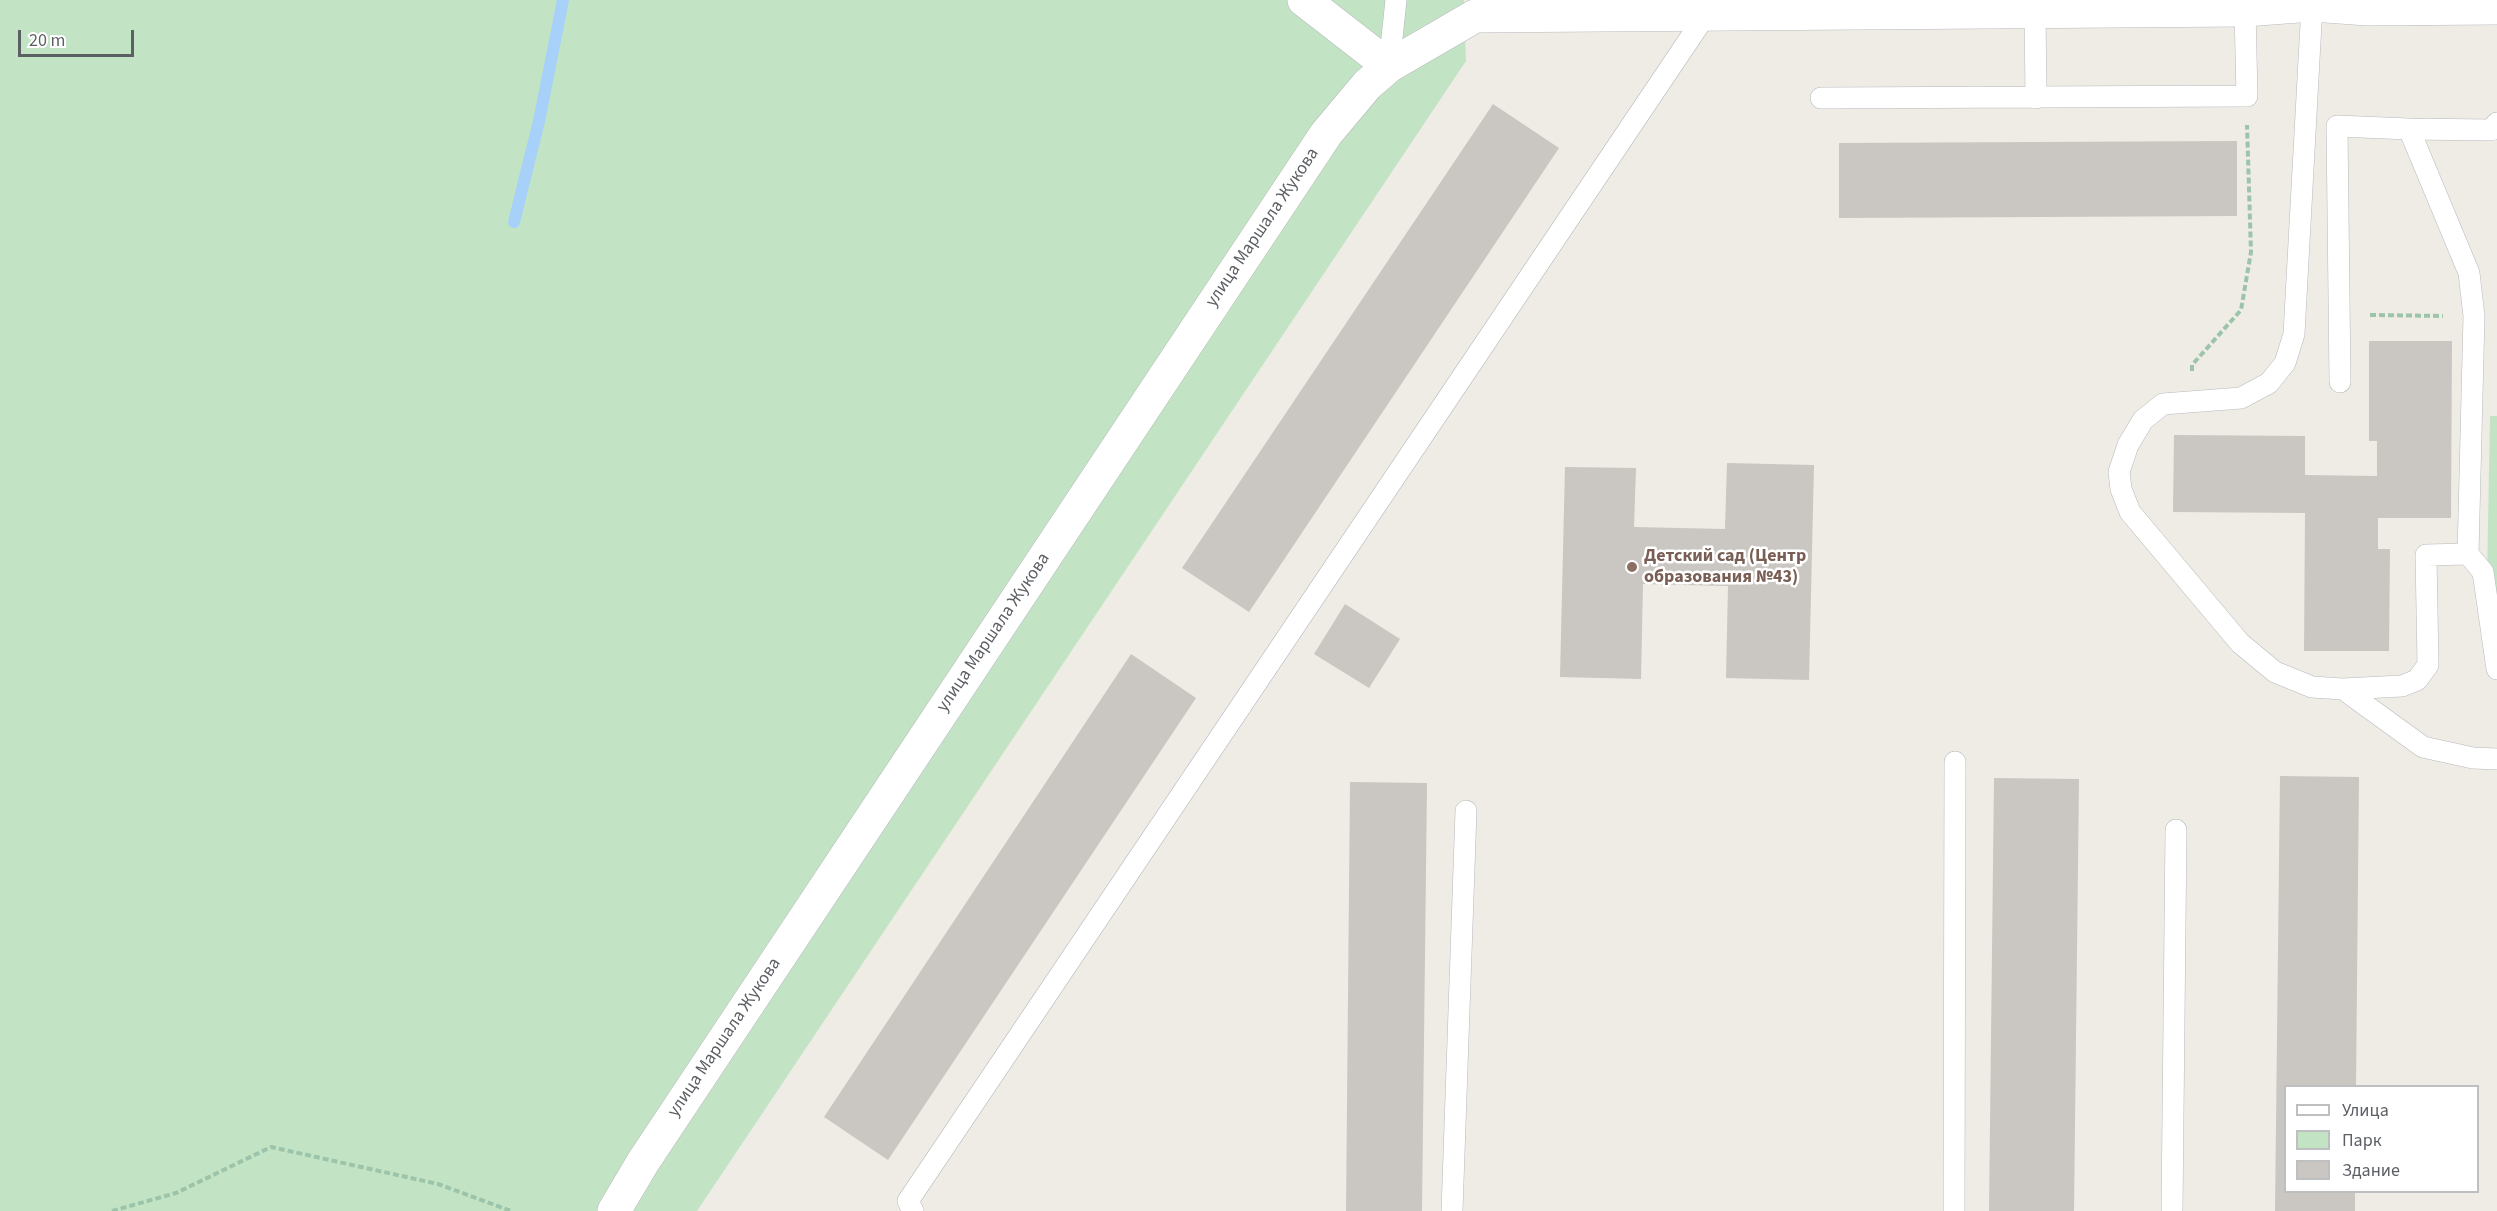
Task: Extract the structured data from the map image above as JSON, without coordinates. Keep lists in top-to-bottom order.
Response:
{
  "streets": {
    "street": ["улица Маршала Жукова"]
  },
  "places": ["Детский сад (Центр образования №43)"],
  "legend": ["Улица", "Парк", "Здание"],
  "scale_bar": "20 m"
}
